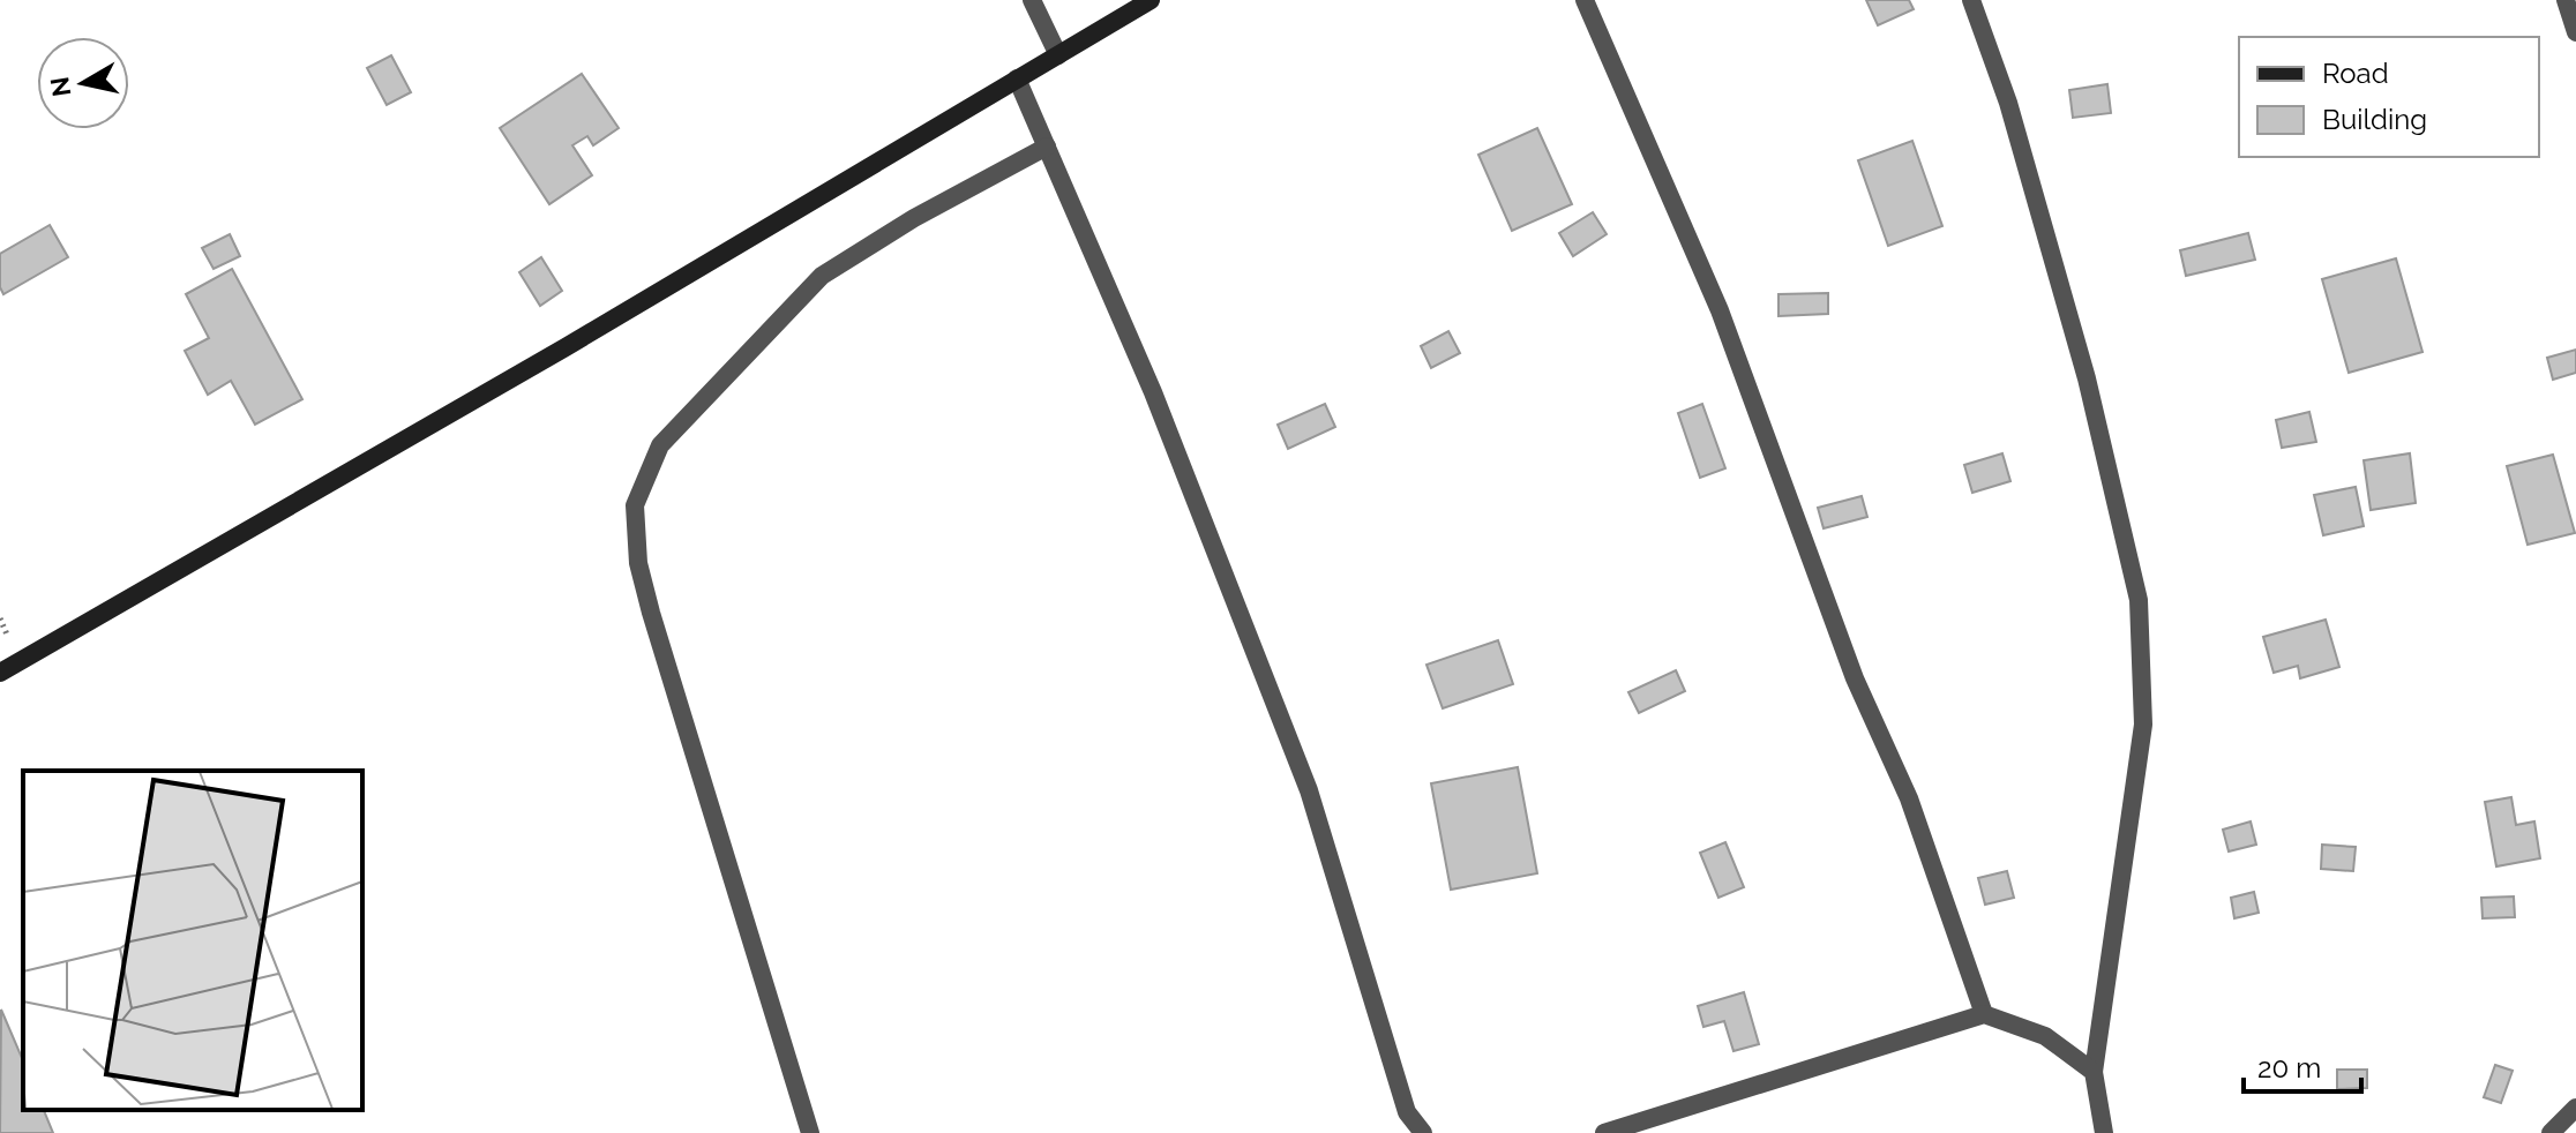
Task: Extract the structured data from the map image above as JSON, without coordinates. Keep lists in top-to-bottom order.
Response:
{
  "legend": ["Road", "Building"],
  "scale_bar": "20 m",
  "north": "left"
}
